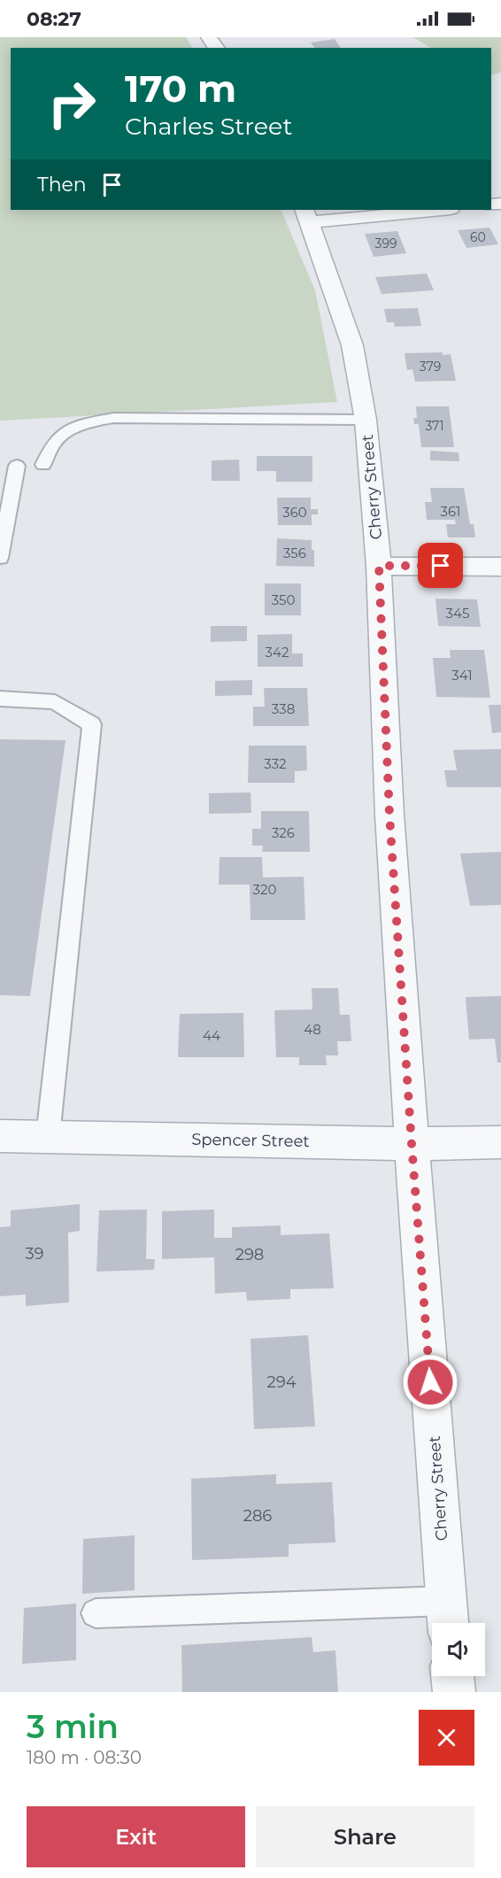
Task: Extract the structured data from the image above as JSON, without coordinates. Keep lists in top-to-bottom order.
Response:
{
  "streets": {
    "street": ["Cherry Street", "Spencer Street"]
  },
  "crossings": [
    ["Cherry Street", "Spencer Street"]
  ],
  "house_numbers": [
    "60",
    "399",
    "379",
    "371",
    "361",
    "360",
    "356",
    "350",
    "345",
    "342",
    "341",
    "338",
    "332",
    "326",
    "320",
    "48",
    "44",
    "39",
    "298",
    "294",
    "286"
  ],
  "page": {
    "status": "08:27",
    "turn": ["170 m", "Charles Street"],
    "then": "Then",
    "heading": ["3 min", "180 m · 08:30"],
    "buttons": ["Exit", "Share"]
  }
}
